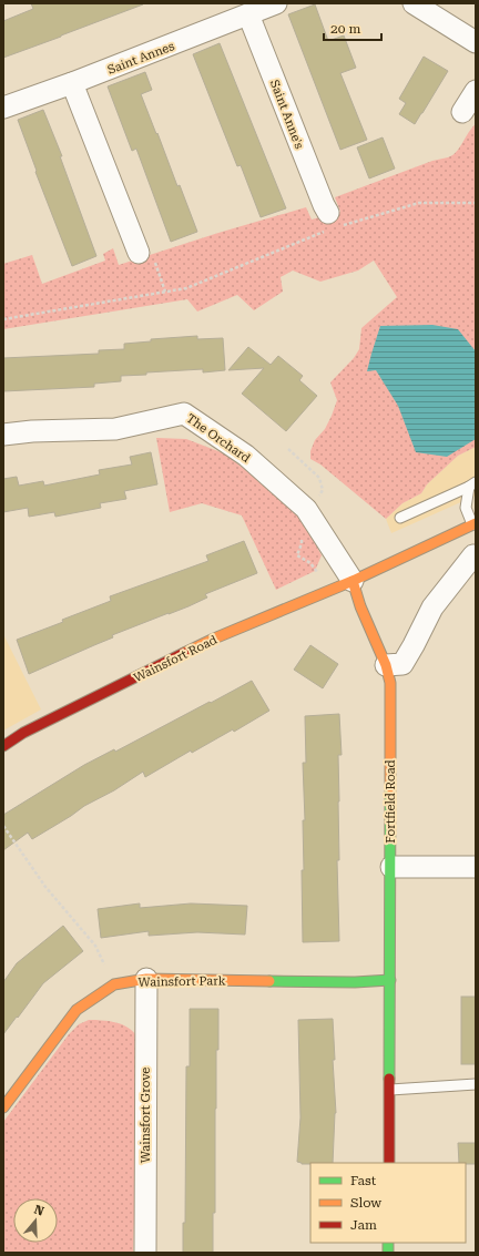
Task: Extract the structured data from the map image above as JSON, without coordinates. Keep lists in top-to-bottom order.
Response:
{
  "streets": {
    "street": [
      "Saint Annes",
      "Saint Anne's",
      "The Orchard",
      "Wainsfort Road",
      "Fortfield Road",
      "Wainsfort Park",
      "Wainsfort Grove"
    ]
  },
  "crossings": [
    ["Saint Annes", "Saint Anne's"],
    ["The Orchard", "Wainsfort Road"],
    ["The Orchard", "Fortfield Road"],
    ["Wainsfort Road", "Fortfield Road"],
    ["Fortfield Road", "Wainsfort Park"],
    ["Wainsfort Park", "Wainsfort Grove"]
  ],
  "legend": ["Fast", "Slow", "Jam"],
  "scale_bar": "20 m",
  "north": "top"
}
